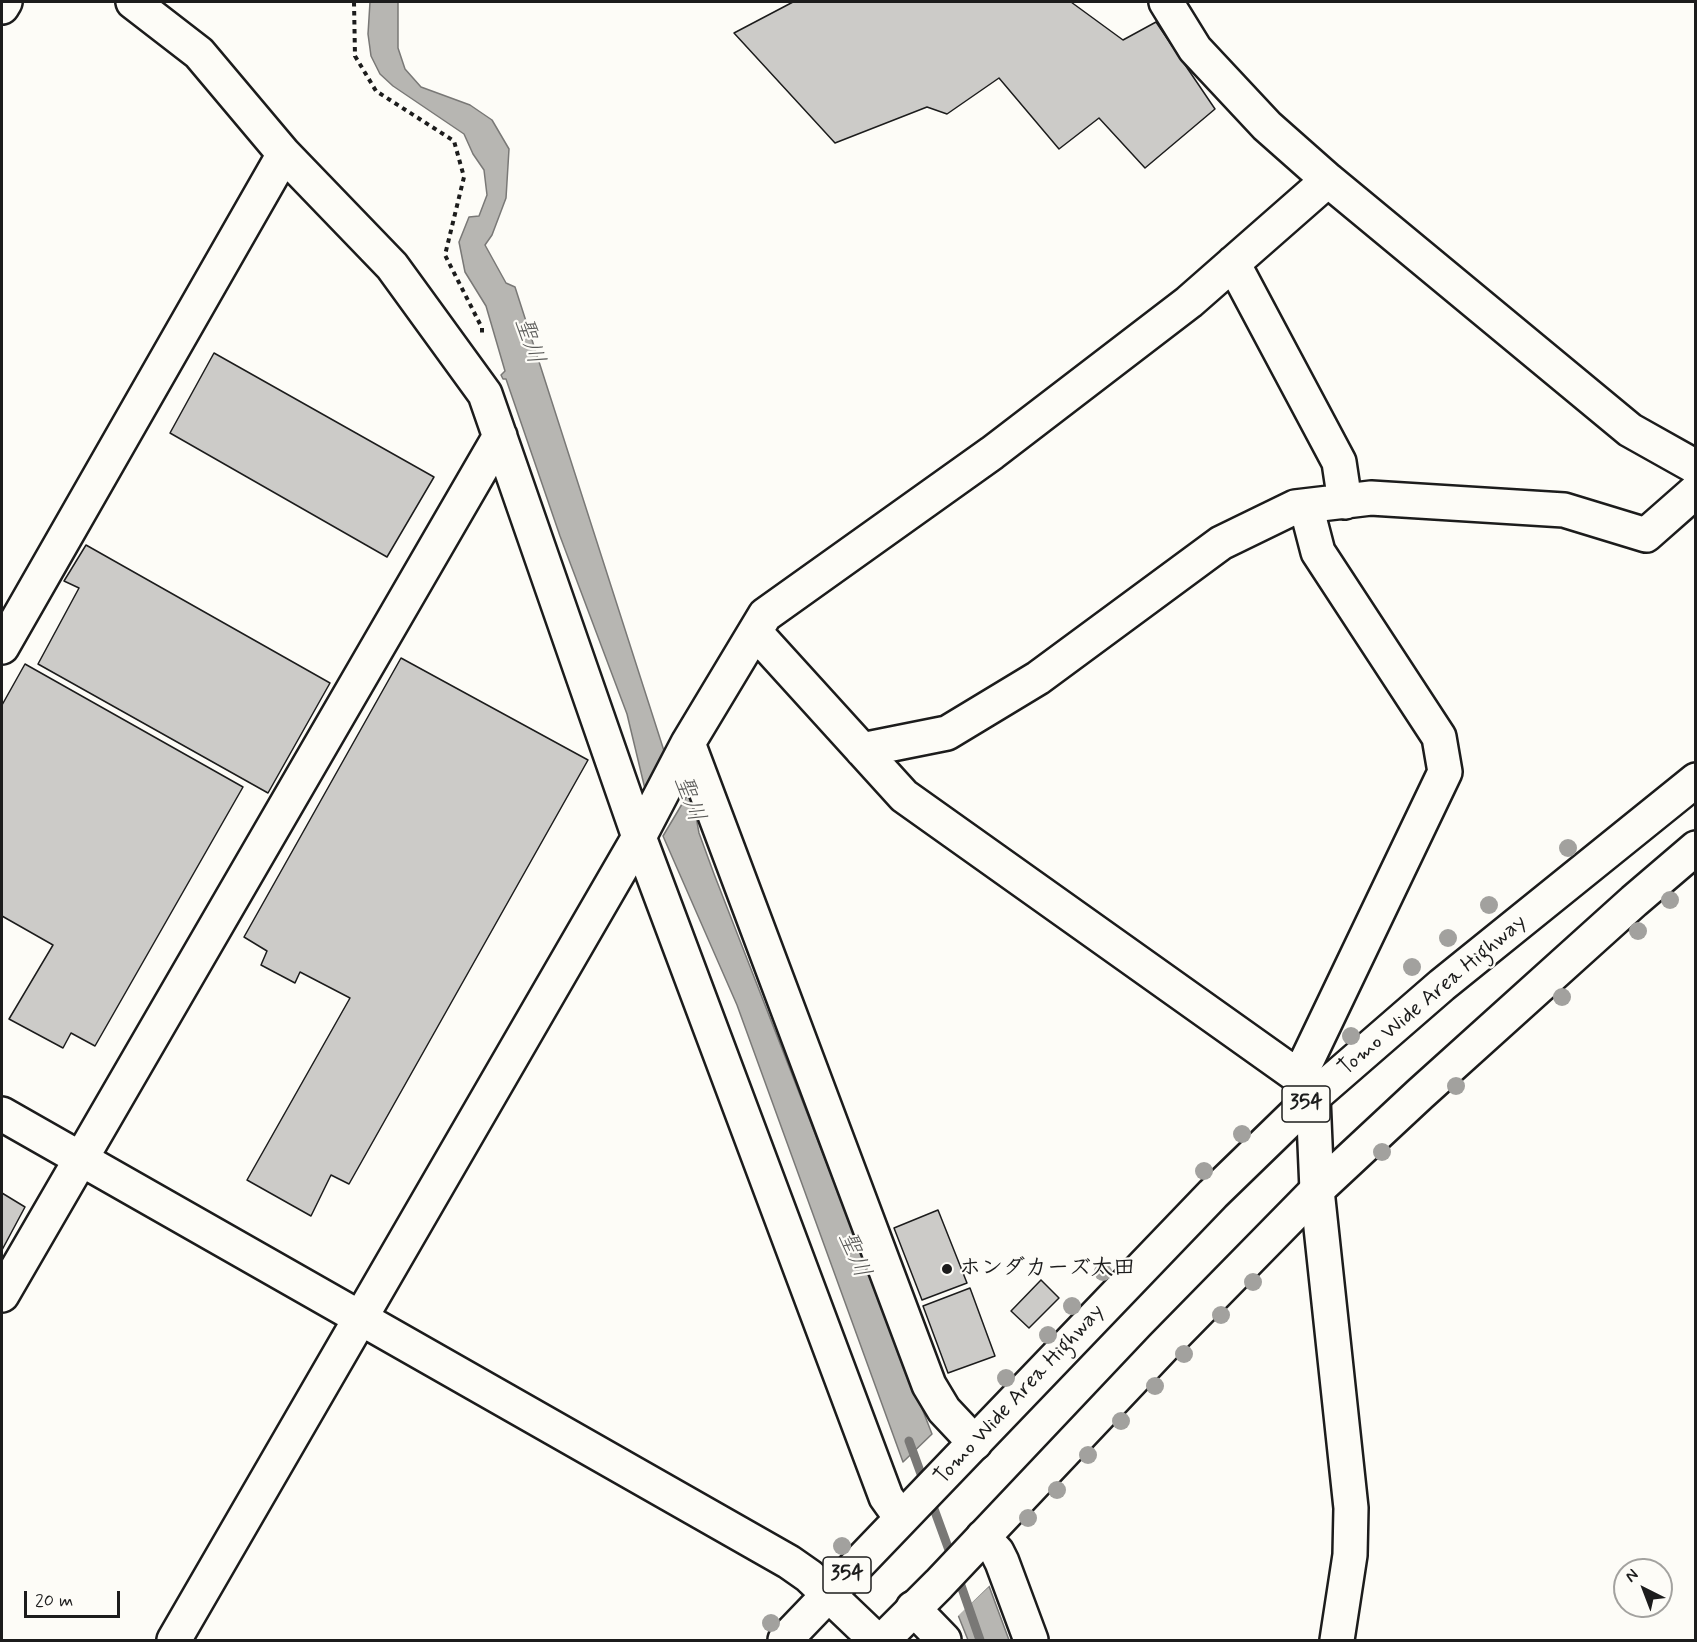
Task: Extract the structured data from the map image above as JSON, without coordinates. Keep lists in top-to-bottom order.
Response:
{
  "streets": {
    "main road": ["Tomo Wide Area Highway", "354"]
  },
  "water": ["聖川"],
  "places": ["ホンダカーズ太田"],
  "scale_bar": "20 m",
  "north": "top left"
}
